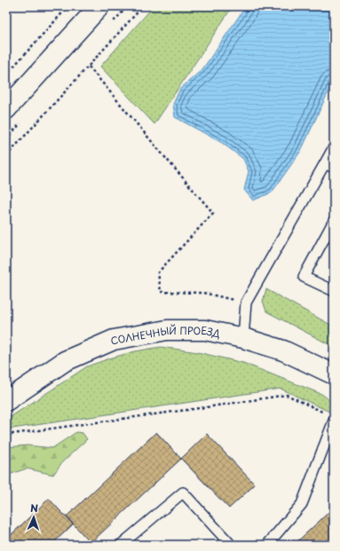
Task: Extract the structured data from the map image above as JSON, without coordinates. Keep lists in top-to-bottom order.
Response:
{
  "streets": {
    "street": ["СОЛНЕЧНЫЙ ПРОЕЗД"]
  },
  "north": "top"
}
